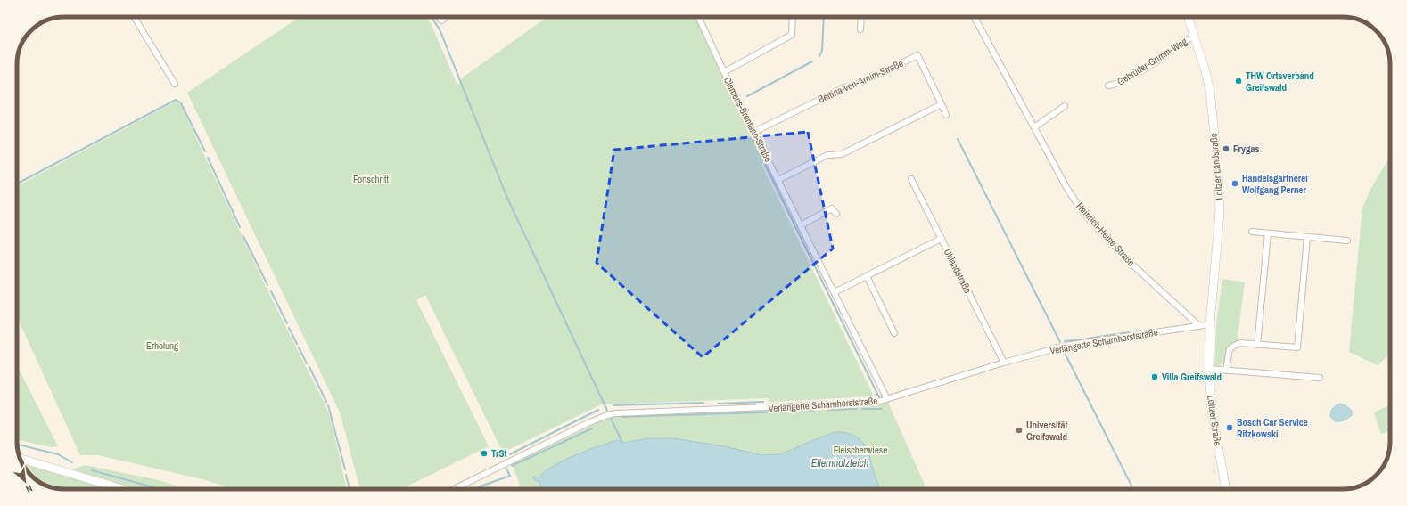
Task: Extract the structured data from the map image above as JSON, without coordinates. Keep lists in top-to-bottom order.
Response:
{
  "streets": {
    "main road": ["Loitzer Landstraße", "Loitzer Straße"],
    "street": [
      "Gebrüder-Grimm-Weg",
      "Bettina-von-Arnim-Straße",
      "Clemens-Brentano-Straße",
      "Heinrich-Heine-Straße",
      "Uhlandstraße",
      "Verlängerte Scharnhorststraße"
    ]
  },
  "crossings": [
    ["Gebrüder-Grimm-Weg", "Loitzer Landstraße"],
    ["Bettina-von-Arnim-Straße", "Clemens-Brentano-Straße"],
    ["Clemens-Brentano-Straße", "Verlängerte Scharnhorststraße"],
    ["Loitzer Landstraße", "Verlängerte Scharnhorststraße"],
    ["Loitzer Landstraße", "Loitzer Straße"],
    ["Heinrich-Heine-Straße", "Verlängerte Scharnhorststraße"],
    ["Uhlandstraße", "Verlängerte Scharnhorststraße"],
    ["Verlängerte Scharnhorststraße", "Loitzer Straße"]
  ],
  "water": ["Ellernholzteich"],
  "parks": ["Fortschritt", "Erholung", "Fleischerwiese"],
  "places": [
    "THW Ortsverband Greifswald",
    "Frygas",
    "Handelsgärtnerei Wolfgang Perner",
    "Villa Greifswald",
    "Bosch Car Service Ritzkowski",
    "Universität Greifswald",
    "TrSt"
  ],
  "north": "bottom right"
}
